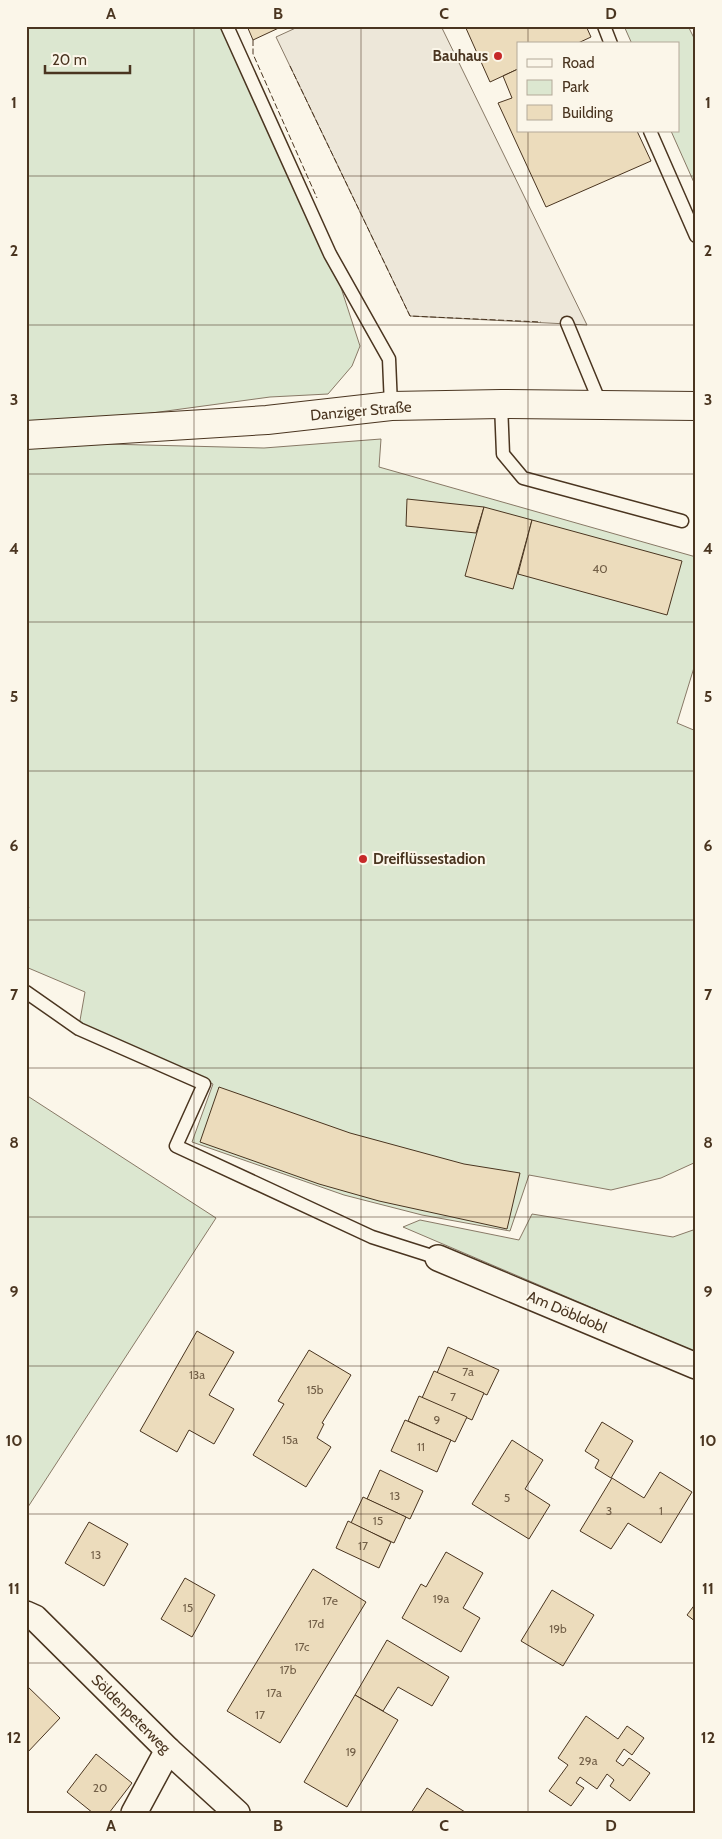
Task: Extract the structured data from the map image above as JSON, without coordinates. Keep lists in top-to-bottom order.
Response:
{
  "streets": {
    "street": ["Danziger Straße", "Am Döbldobl", "Söldenpeterweg"]
  },
  "places": ["Bauhaus", "Dreiflüssestadion"],
  "house_numbers": [
    "40",
    "7a",
    "13a",
    "15b",
    "7",
    "9",
    "15a",
    "11",
    "13",
    "5",
    "3",
    "1",
    "15",
    "17",
    "13",
    "19a",
    "17e",
    "15",
    "17d",
    "19b",
    "17c",
    "17b",
    "17a",
    "17",
    "19",
    "29a",
    "20"
  ],
  "legend": ["Road", "Park", "Building"],
  "scale_bar": "20 m",
  "grid": {
    "columns": [
      "A",
      "B",
      "C",
      "D"
    ],
    "rows": [
      "1",
      "2",
      "3",
      "4",
      "5",
      "6",
      "7",
      "8",
      "9",
      "10",
      "11",
      "12"
    ]
  }
}
